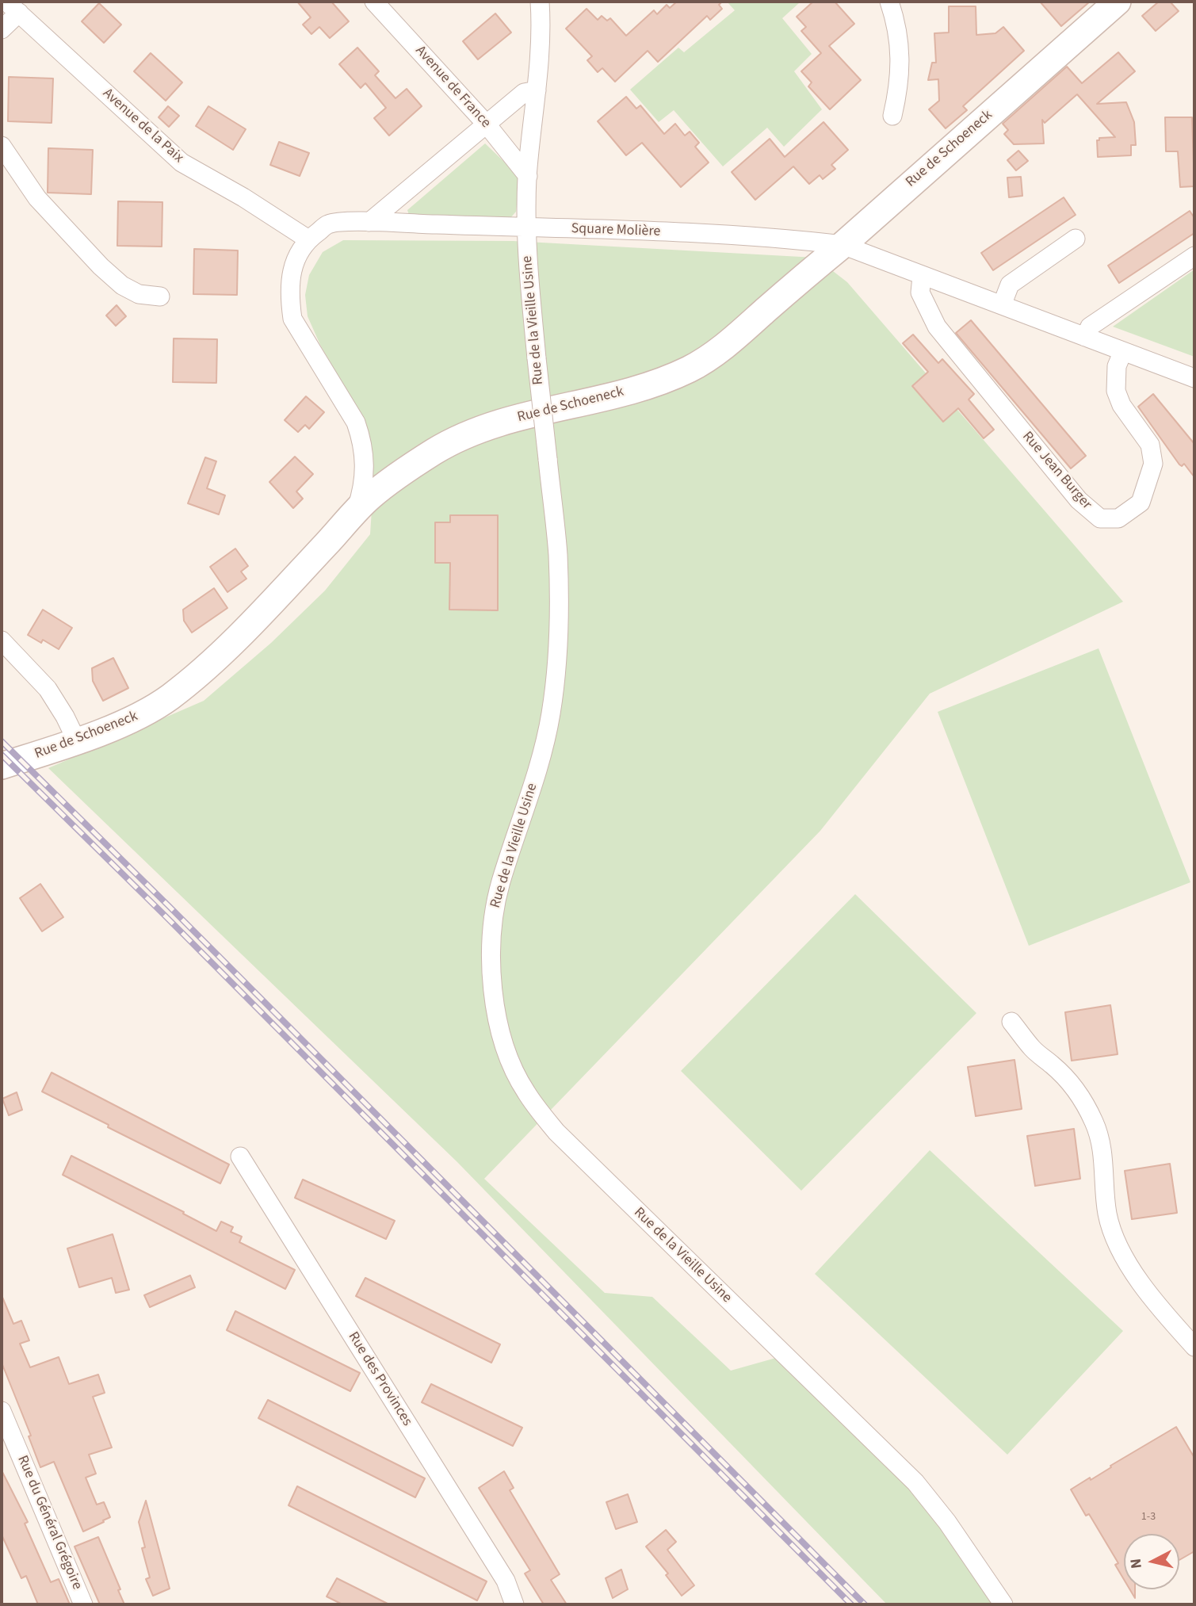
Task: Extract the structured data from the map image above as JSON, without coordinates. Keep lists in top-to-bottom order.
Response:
{
  "streets": {
    "main road": ["Rue de Schoeneck"],
    "street": [
      "Avenue de France",
      "Avenue de la Paix",
      "Square Molière",
      "Rue de la Vieille Usine",
      "Rue Jean Burger",
      "Rue des Provinces",
      "Rue du Général Grégoire"
    ]
  },
  "crossings": [
    ["Rue de Schoeneck", "Square Molière"],
    ["Square Molière", "Rue de la Vieille Usine"]
  ],
  "house_numbers": ["1-3"],
  "north": "left"
}
